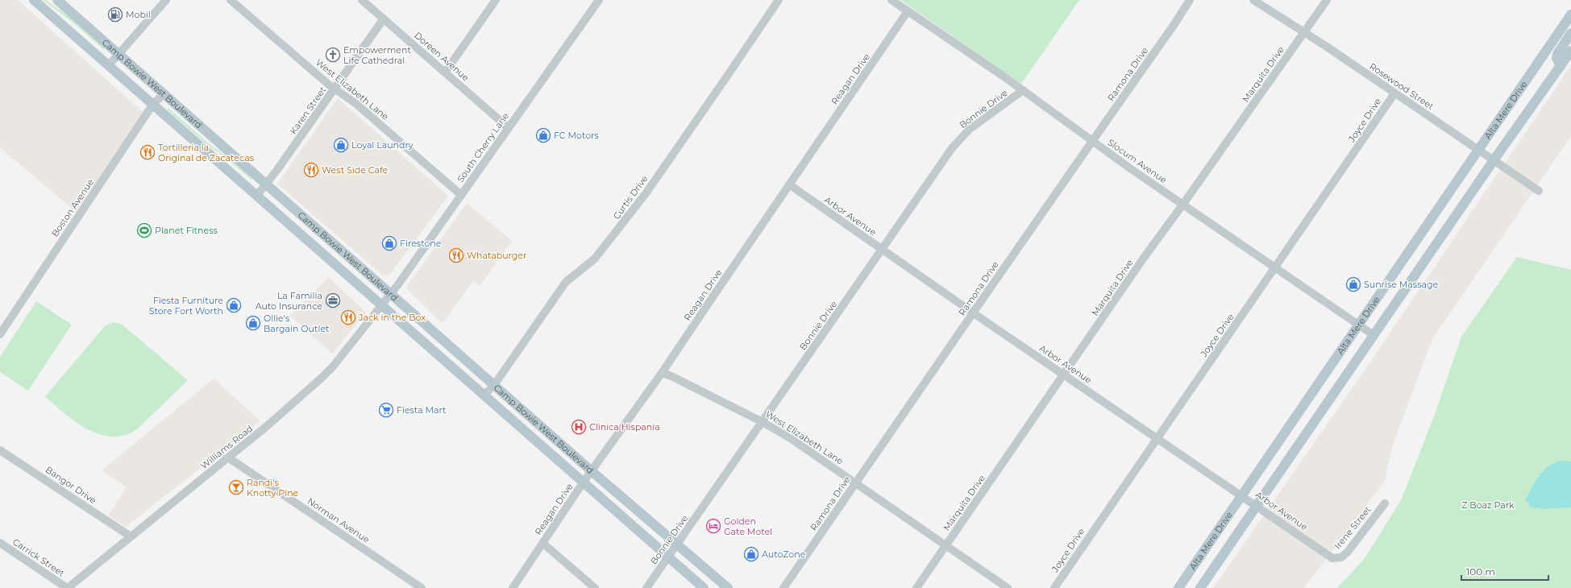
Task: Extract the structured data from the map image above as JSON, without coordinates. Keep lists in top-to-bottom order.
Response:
{
  "streets": {
    "main road": ["Camp Bowie West Boulevard", "Alta Mere Drive"],
    "street": [
      "Doreen Avenue",
      "Ramona Drive",
      "Marquita Drive",
      "Reagan Drive",
      "Rosewood Street",
      "West Elizabeth Lane",
      "Bonnie Drive",
      "Karen Street",
      "Joyce Drive",
      "South Cherry Lane",
      "Slocum Avenue",
      "Curtis Drive",
      "Boston Avenue",
      "Arbor Avenue",
      "Williams Road",
      "Bangor Drive",
      "Norman Avenue",
      "Irene Street",
      "Carrick Street"
    ]
  },
  "crossings": [
    ["Doreen Avenue", "Karen Street"],
    ["Doreen Avenue", "South Cherry Lane"],
    ["Ramona Drive", "West Elizabeth Lane"],
    ["Ramona Drive", "Slocum Avenue"],
    ["Ramona Drive", "Arbor Avenue"],
    ["Marquita Drive", "Rosewood Street"],
    ["Marquita Drive", "West Elizabeth Lane"],
    ["Marquita Drive", "Slocum Avenue"],
    ["Marquita Drive", "Arbor Avenue"],
    ["Reagan Drive", "Camp Bowie West Boulevard"],
    ["Reagan Drive", "West Elizabeth Lane"],
    ["Reagan Drive", "Slocum Avenue"],
    ["Reagan Drive", "Arbor Avenue"],
    ["Camp Bowie West Boulevard", "Bonnie Drive"],
    ["Camp Bowie West Boulevard", "Karen Street"],
    ["Camp Bowie West Boulevard", "South Cherry Lane"],
    ["Camp Bowie West Boulevard", "Curtis Drive"],
    ["Camp Bowie West Boulevard", "Boston Avenue"],
    ["Camp Bowie West Boulevard", "Williams Road"],
    ["Rosewood Street", "Alta Mere Drive"],
    ["Rosewood Street", "Joyce Drive"],
    ["West Elizabeth Lane", "Bonnie Drive"],
    ["West Elizabeth Lane", "Karen Street"],
    ["West Elizabeth Lane", "South Cherry Lane"],
    ["Bonnie Drive", "Slocum Avenue"],
    ["Bonnie Drive", "Arbor Avenue"],
    ["Alta Mere Drive", "Slocum Avenue"],
    ["Alta Mere Drive", "Arbor Avenue"],
    ["Joyce Drive", "Slocum Avenue"],
    ["Joyce Drive", "Arbor Avenue"],
    ["South Cherry Lane", "Williams Road"],
    ["Arbor Avenue", "Irene Street"],
    ["Williams Road", "Bangor Drive"],
    ["Williams Road", "Norman Avenue"],
    ["Williams Road", "Carrick Street"]
  ],
  "parks": ["Z Boaz Park"],
  "places": {
    "fuel station": ["Mobil"],
    "church": ["Empowerment Life Cathedral"],
    "shop": [
      "FC Motors",
      "Loyal Laundry",
      "Firestone",
      "Sunrise Massage",
      "Fiesta Furniture Store Fort Worth",
      "Ollie's Bargain Outlet",
      "AutoZone"
    ],
    "restaurant": [
      "Tortilleria la Original de Zacatecas",
      "West Side Cafe",
      "Whataburger",
      "Jack in the Box"
    ],
    "sports": ["Planet Fitness"],
    "office": ["La Familia Auto Insurance"],
    "supermarket": ["Fiesta Mart"],
    "hospital": ["Clinica Hispania"],
    "bar": ["Randi's Knotty Pine"],
    "hotel": ["Golden Gate Motel"]
  },
  "scale_bar": "100 m"
}
